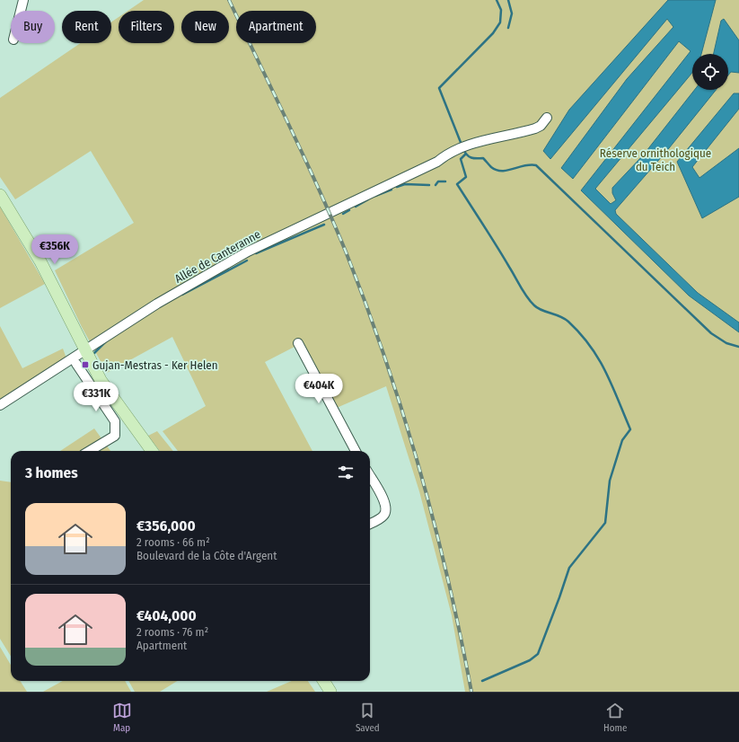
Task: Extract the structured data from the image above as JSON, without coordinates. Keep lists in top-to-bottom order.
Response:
{
  "streets": {
    "street": ["Allée de Canteranne"]
  },
  "parks": ["Réserve ornithologique du Teich"],
  "places": {
    "transit": ["Gujan-Mestras - Ker Helen"]
  },
  "page": {
    "chip": [
      "Buy",
      "Rent",
      "Filters",
      "New",
      "Apartment"
    ],
    "price": ["€356K", "€404K", "€331K"],
    "heading": "3 homes",
    "list": [
      {
        "name": "€356,000",
        "note": "2 rooms · 66 m² · Boulevard de la Côte d'Argent"
      },
      {
        "name": "€404,000",
        "note": "2 rooms · 76 m² · Apartment"
      }
    ],
    "tabs": ["Map", "Saved", "Home"]
  }
}
